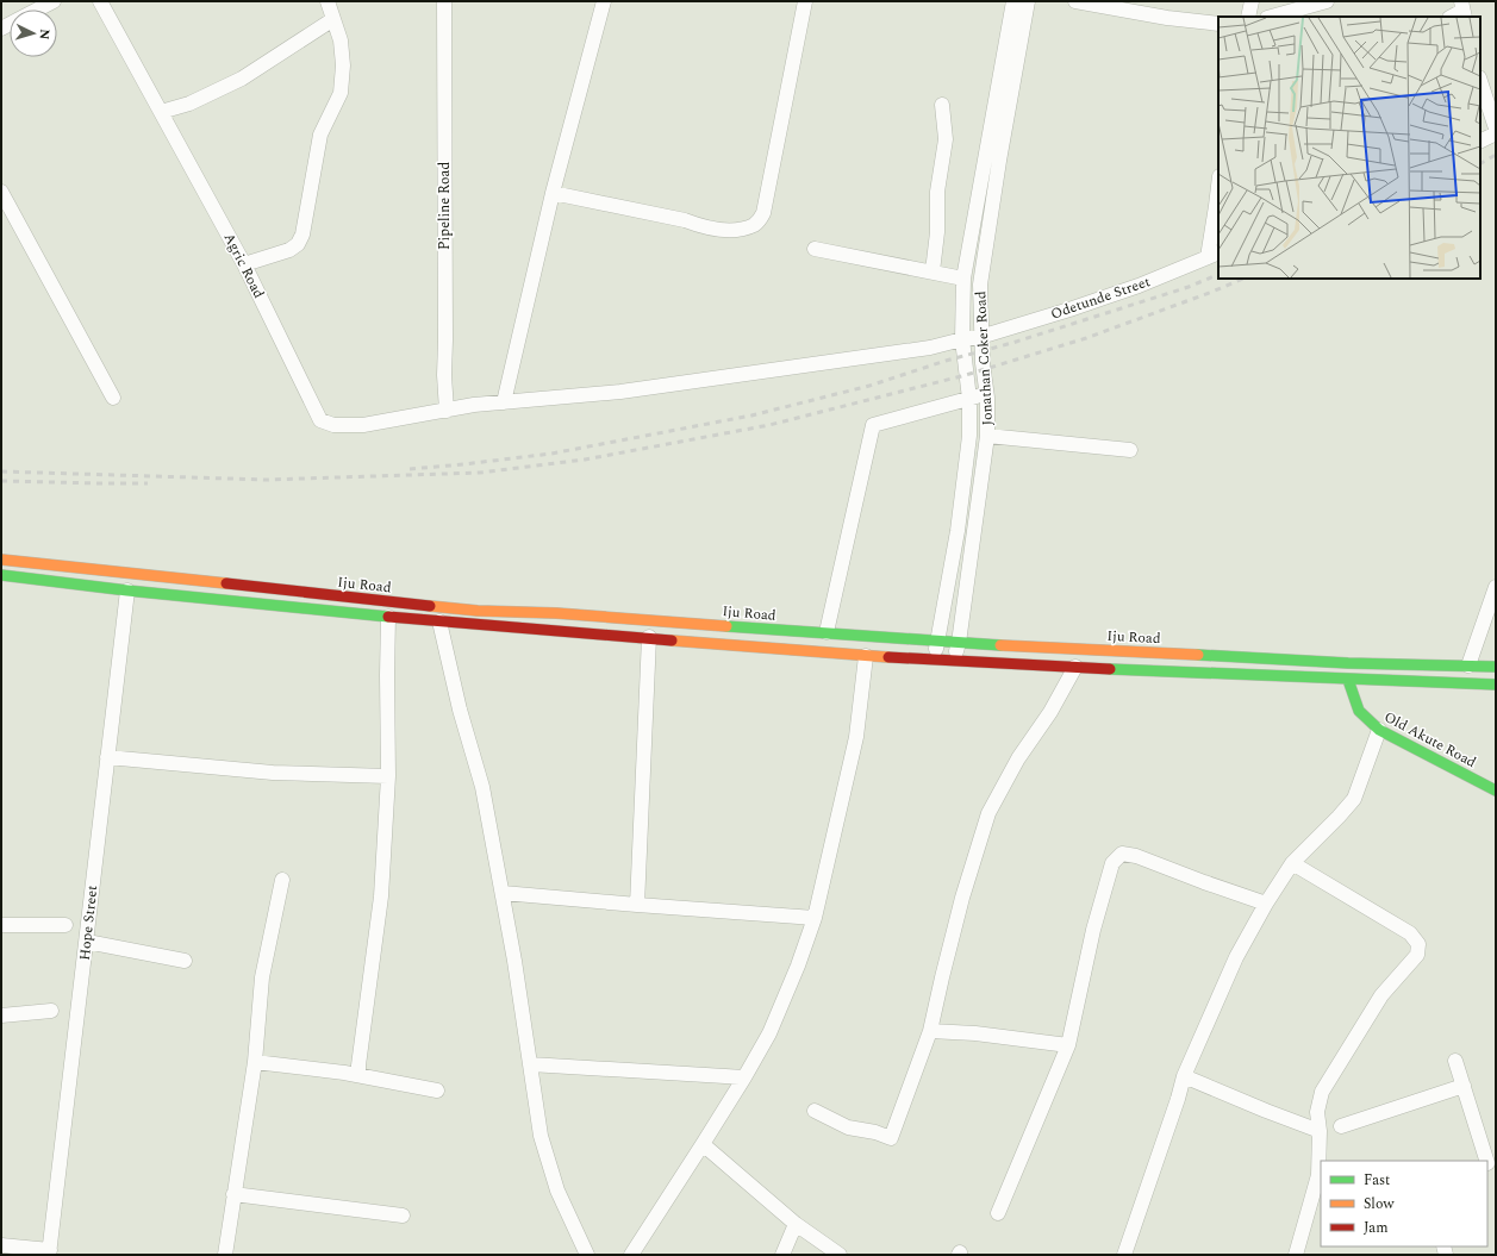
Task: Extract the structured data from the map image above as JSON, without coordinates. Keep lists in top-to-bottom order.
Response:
{
  "streets": {
    "main road": ["Iju Road", "Old Akute Road"],
    "street": [
      "Pipeline Road",
      "Agric Road",
      "Odetunde Street",
      "Jonathan Coker Road",
      "Hope Street"
    ]
  },
  "crossings": [
    ["Pipeline Road", "Agric Road"],
    ["Pipeline Road", "Odetunde Street"],
    ["Agric Road", "Odetunde Street"],
    ["Odetunde Street", "Jonathan Coker Road"],
    ["Jonathan Coker Road", "Iju Road"],
    ["Iju Road", "Old Akute Road"],
    ["Iju Road", "Hope Street"]
  ],
  "legend": ["Fast", "Slow", "Jam"],
  "north": "right"
}
